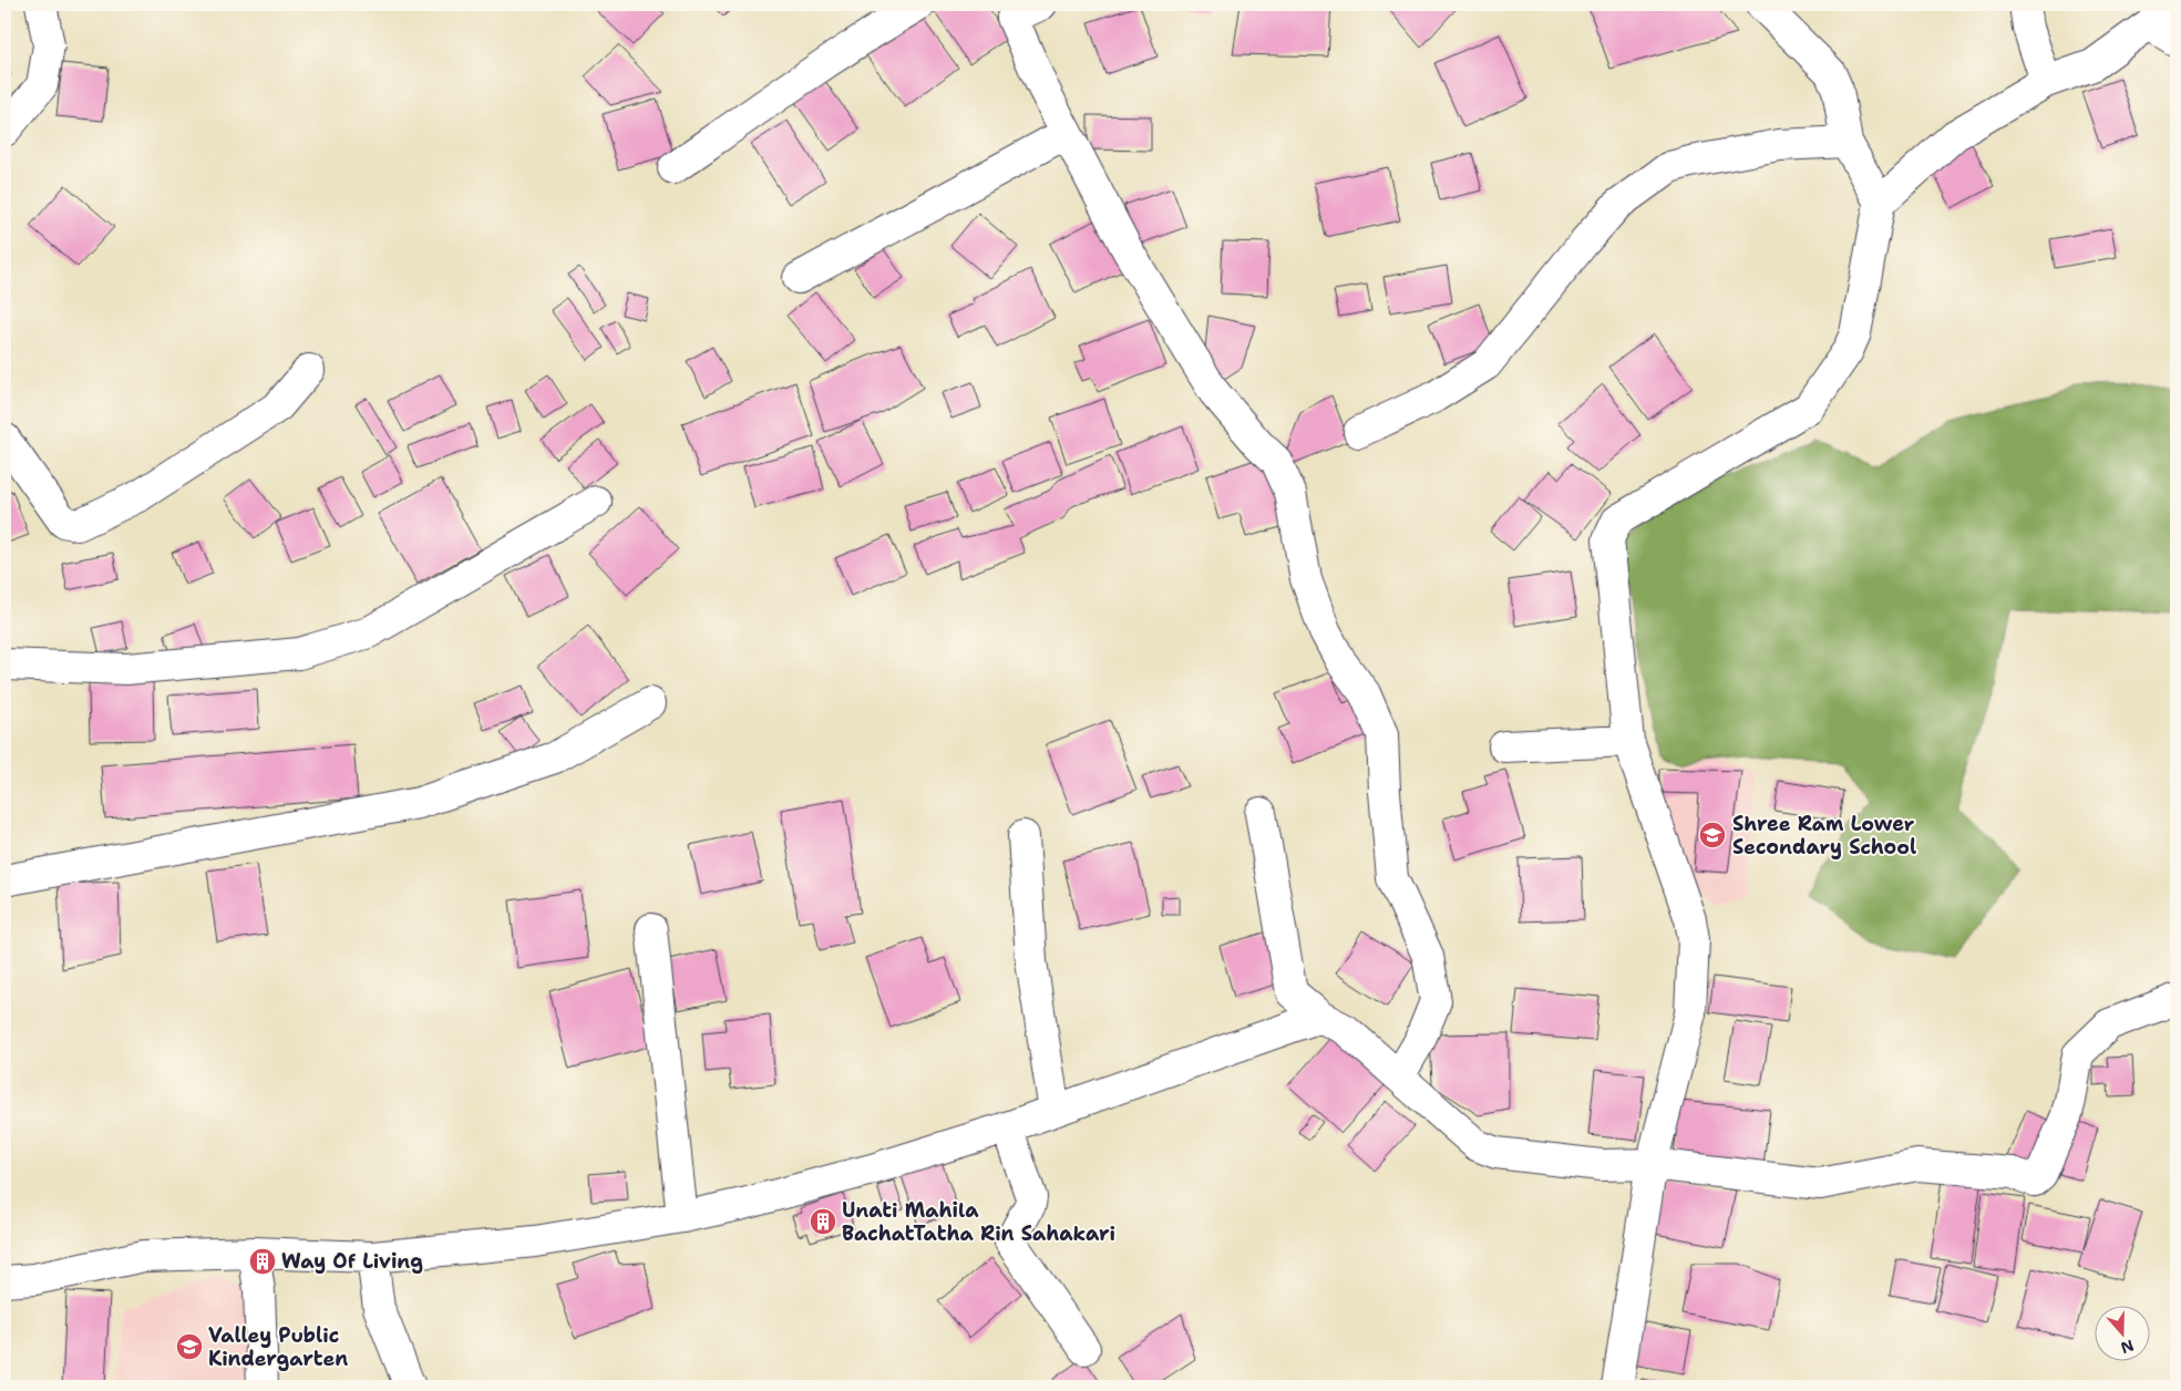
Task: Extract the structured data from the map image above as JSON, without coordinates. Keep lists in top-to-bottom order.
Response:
{
  "places": {
    "school or university": ["Shree Ram Lower Secondary School", "Valley Public Kindergarten"],
    "building": ["Unati Mahila BachatTatha Rin Sahakari", "Way Of Living"]
  },
  "north": "bottom"
}
